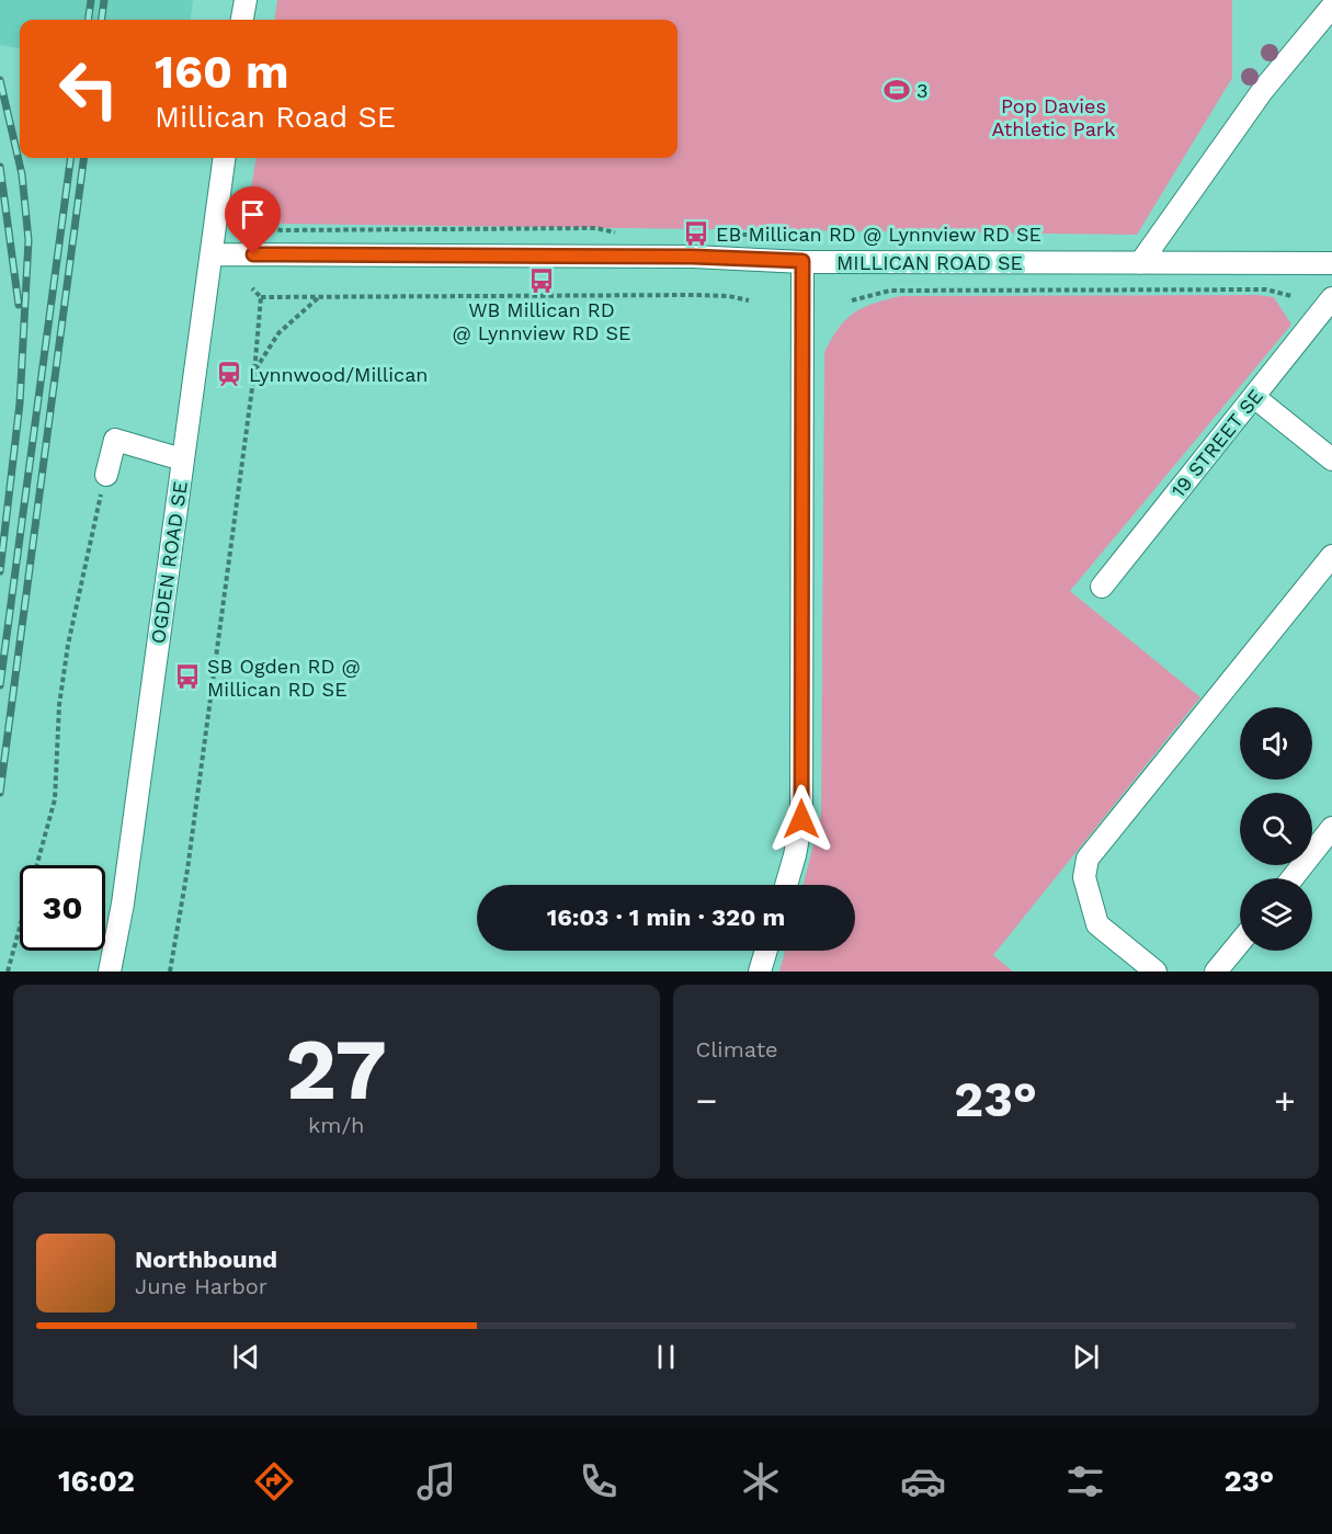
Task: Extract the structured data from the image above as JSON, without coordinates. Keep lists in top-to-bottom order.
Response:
{
  "streets": {
    "street": ["MILLICAN ROAD SE", "19 STREET SE", "OGDEN ROAD SE"]
  },
  "crossings": [
    ["MILLICAN ROAD SE", "OGDEN ROAD SE"]
  ],
  "parks": ["Pop Davies Athletic Park"],
  "places": {
    "sports": ["3"],
    "bus stop": ["EB Millican RD @ Lynnview RD SE", "WB Millican RD @ Lynnview RD SE", "SB Ogden RD @ Millican RD SE"],
    "station": ["Lynnwood/Millican"]
  },
  "page": {
    "turn": ["160 m", "Millican Road SE"],
    "limit": "30",
    "trip": "16:03 · 1 min · 320 m",
    "tile": [
      ["27", "km/h"],
      "Climate"
    ],
    "heat": ["−", "23°", "+"],
    "song": ["Northbound", "June Harbor"],
    "tabs": ["16:02", "23°"]
  }
}
